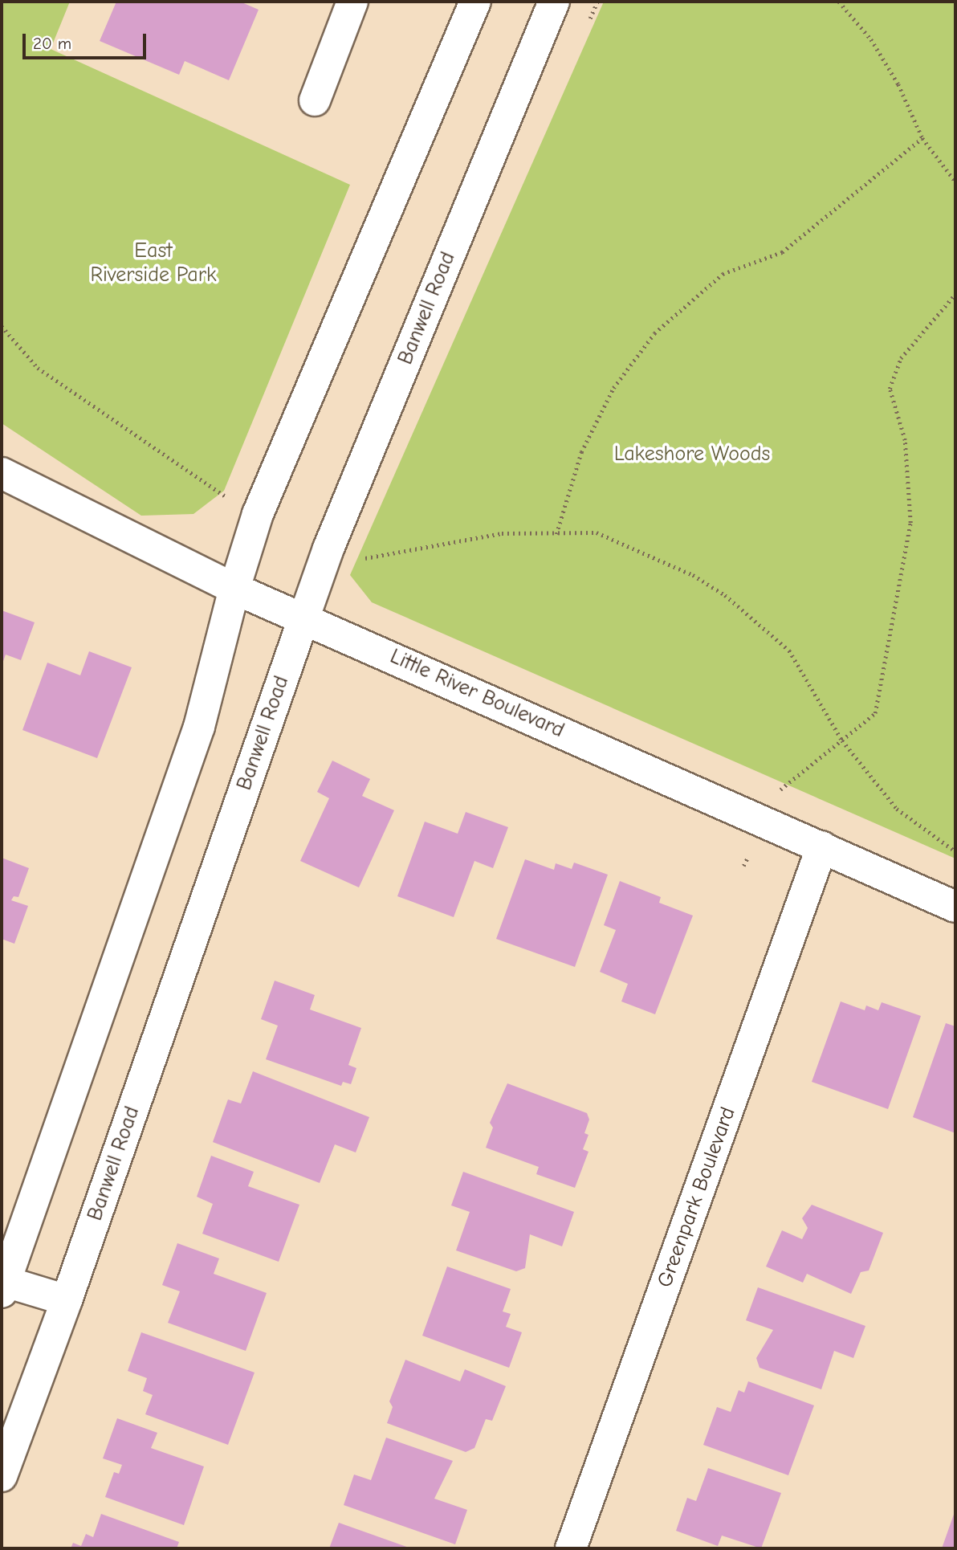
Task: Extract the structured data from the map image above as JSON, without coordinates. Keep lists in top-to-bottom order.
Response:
{
  "streets": {
    "street": ["Banwell Road", "Little River Boulevard", "Greenpark Boulevard"]
  },
  "crossings": [
    ["Banwell Road", "Little River Boulevard"],
    ["Little River Boulevard", "Greenpark Boulevard"]
  ],
  "parks": ["East Riverside Park", "Lakeshore Woods"],
  "scale_bar": "20 m"
}
